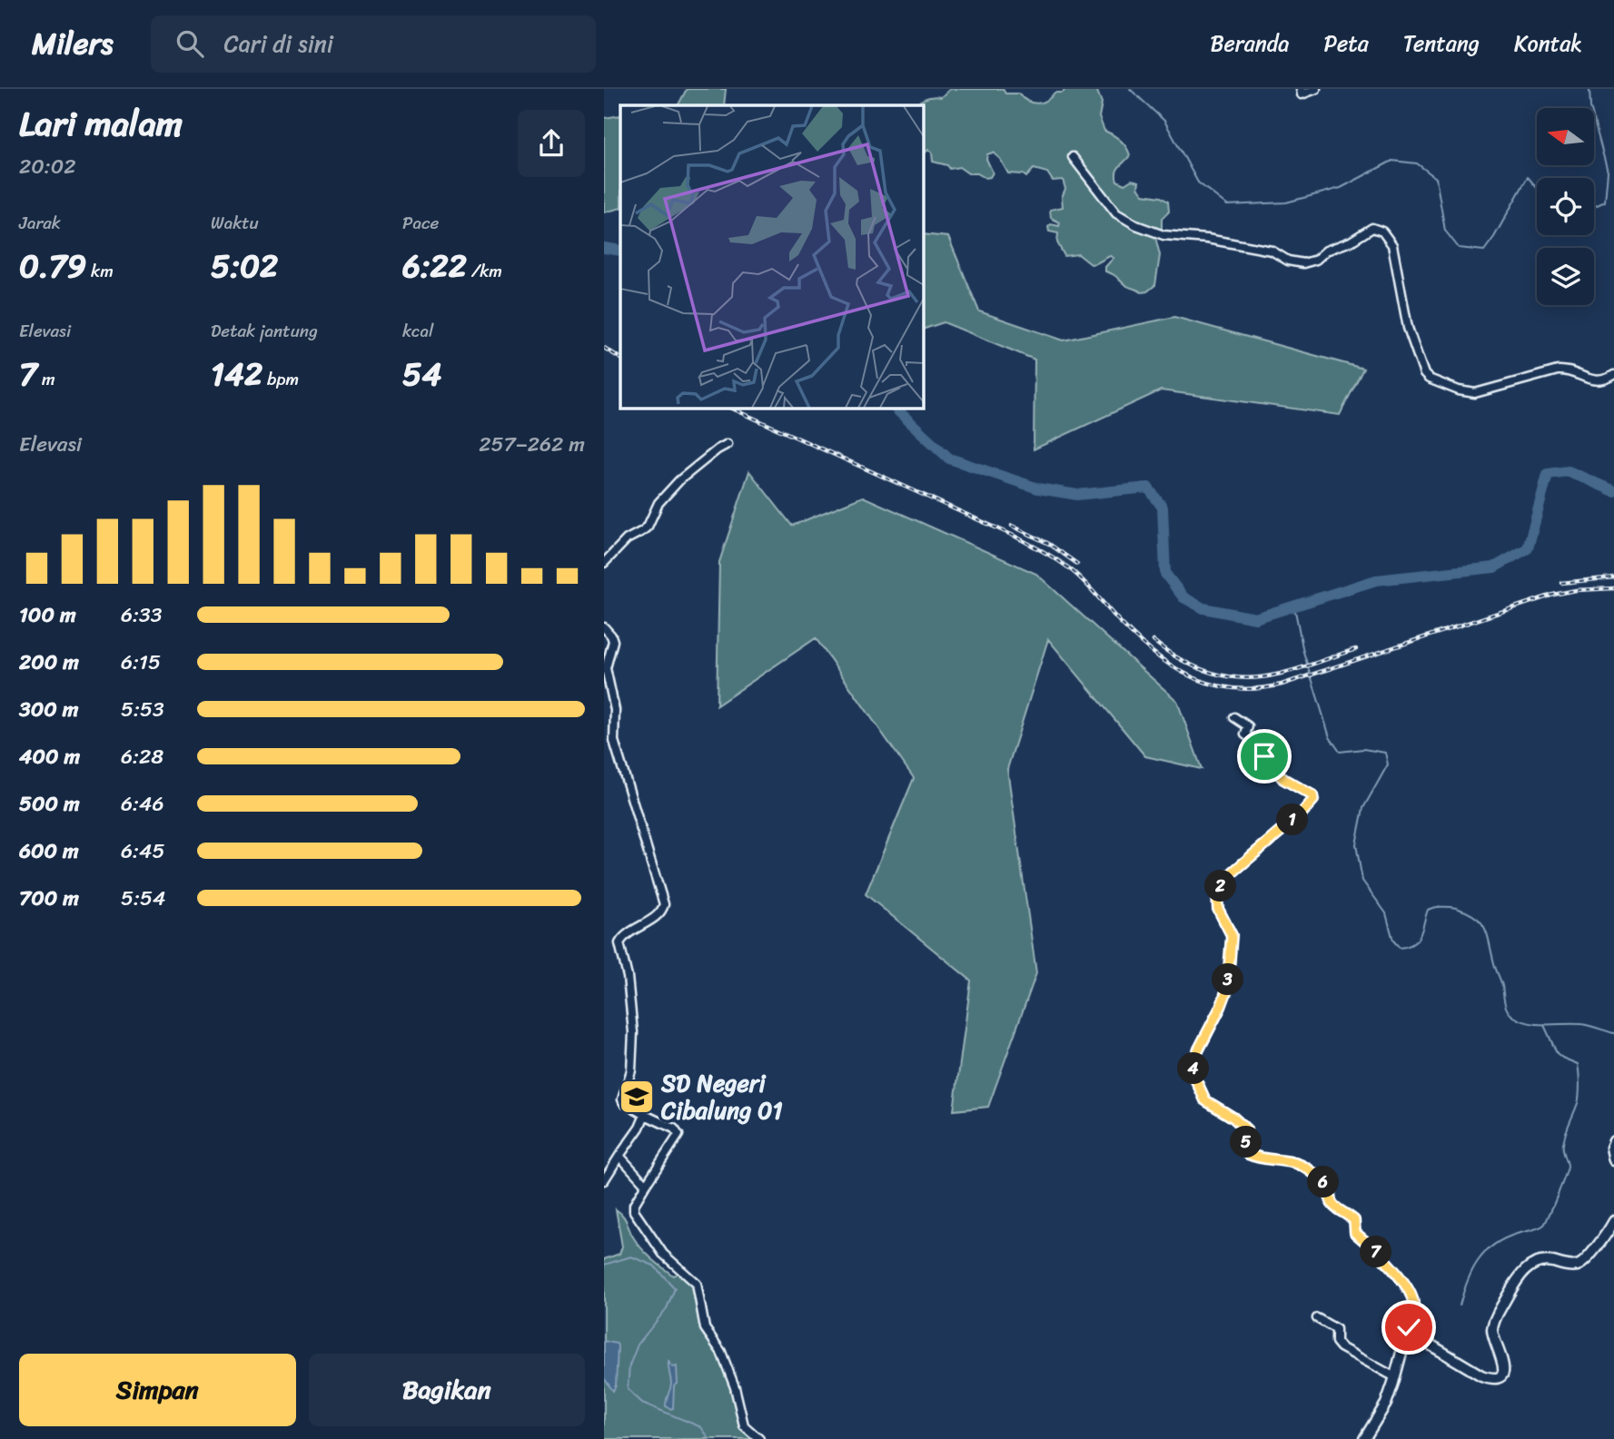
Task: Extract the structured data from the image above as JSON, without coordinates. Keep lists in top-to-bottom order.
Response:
{
  "places": {
    "school or university": ["SD Negeri Cibalung 01"]
  },
  "north": "left",
  "page": {
    "header": "Milers",
    "search": "Cari di sini",
    "nav": [
      "Beranda",
      "Peta",
      "Tentang",
      "Kontak"
    ],
    "heading": ["Lari malam", "20:02"],
    "stats": [
      ["Jarak", "0.79 km"],
      ["Waktu", "5:02"],
      ["Pace", "6:22 /km"],
      ["Elevasi", "7 m"],
      ["Detak jantung", "142 bpm"],
      ["kcal", "54"]
    ],
    "chart": ["Elevasi", "257–262 m"],
    "list": [
      {
        "name": "100 m",
        "note": "6:33"
      },
      {
        "name": "200 m",
        "note": "6:15"
      },
      {
        "name": "300 m",
        "note": "5:53"
      },
      {
        "name": "400 m",
        "note": "6:28"
      },
      {
        "name": "500 m",
        "note": "6:46"
      },
      {
        "name": "600 m",
        "note": "6:45"
      },
      {
        "name": "700 m",
        "note": "5:54"
      }
    ],
    "pins": [
      "1",
      "2",
      "3",
      "4",
      "5",
      "6",
      "7"
    ],
    "buttons": ["Simpan", "Bagikan"]
  }
}
